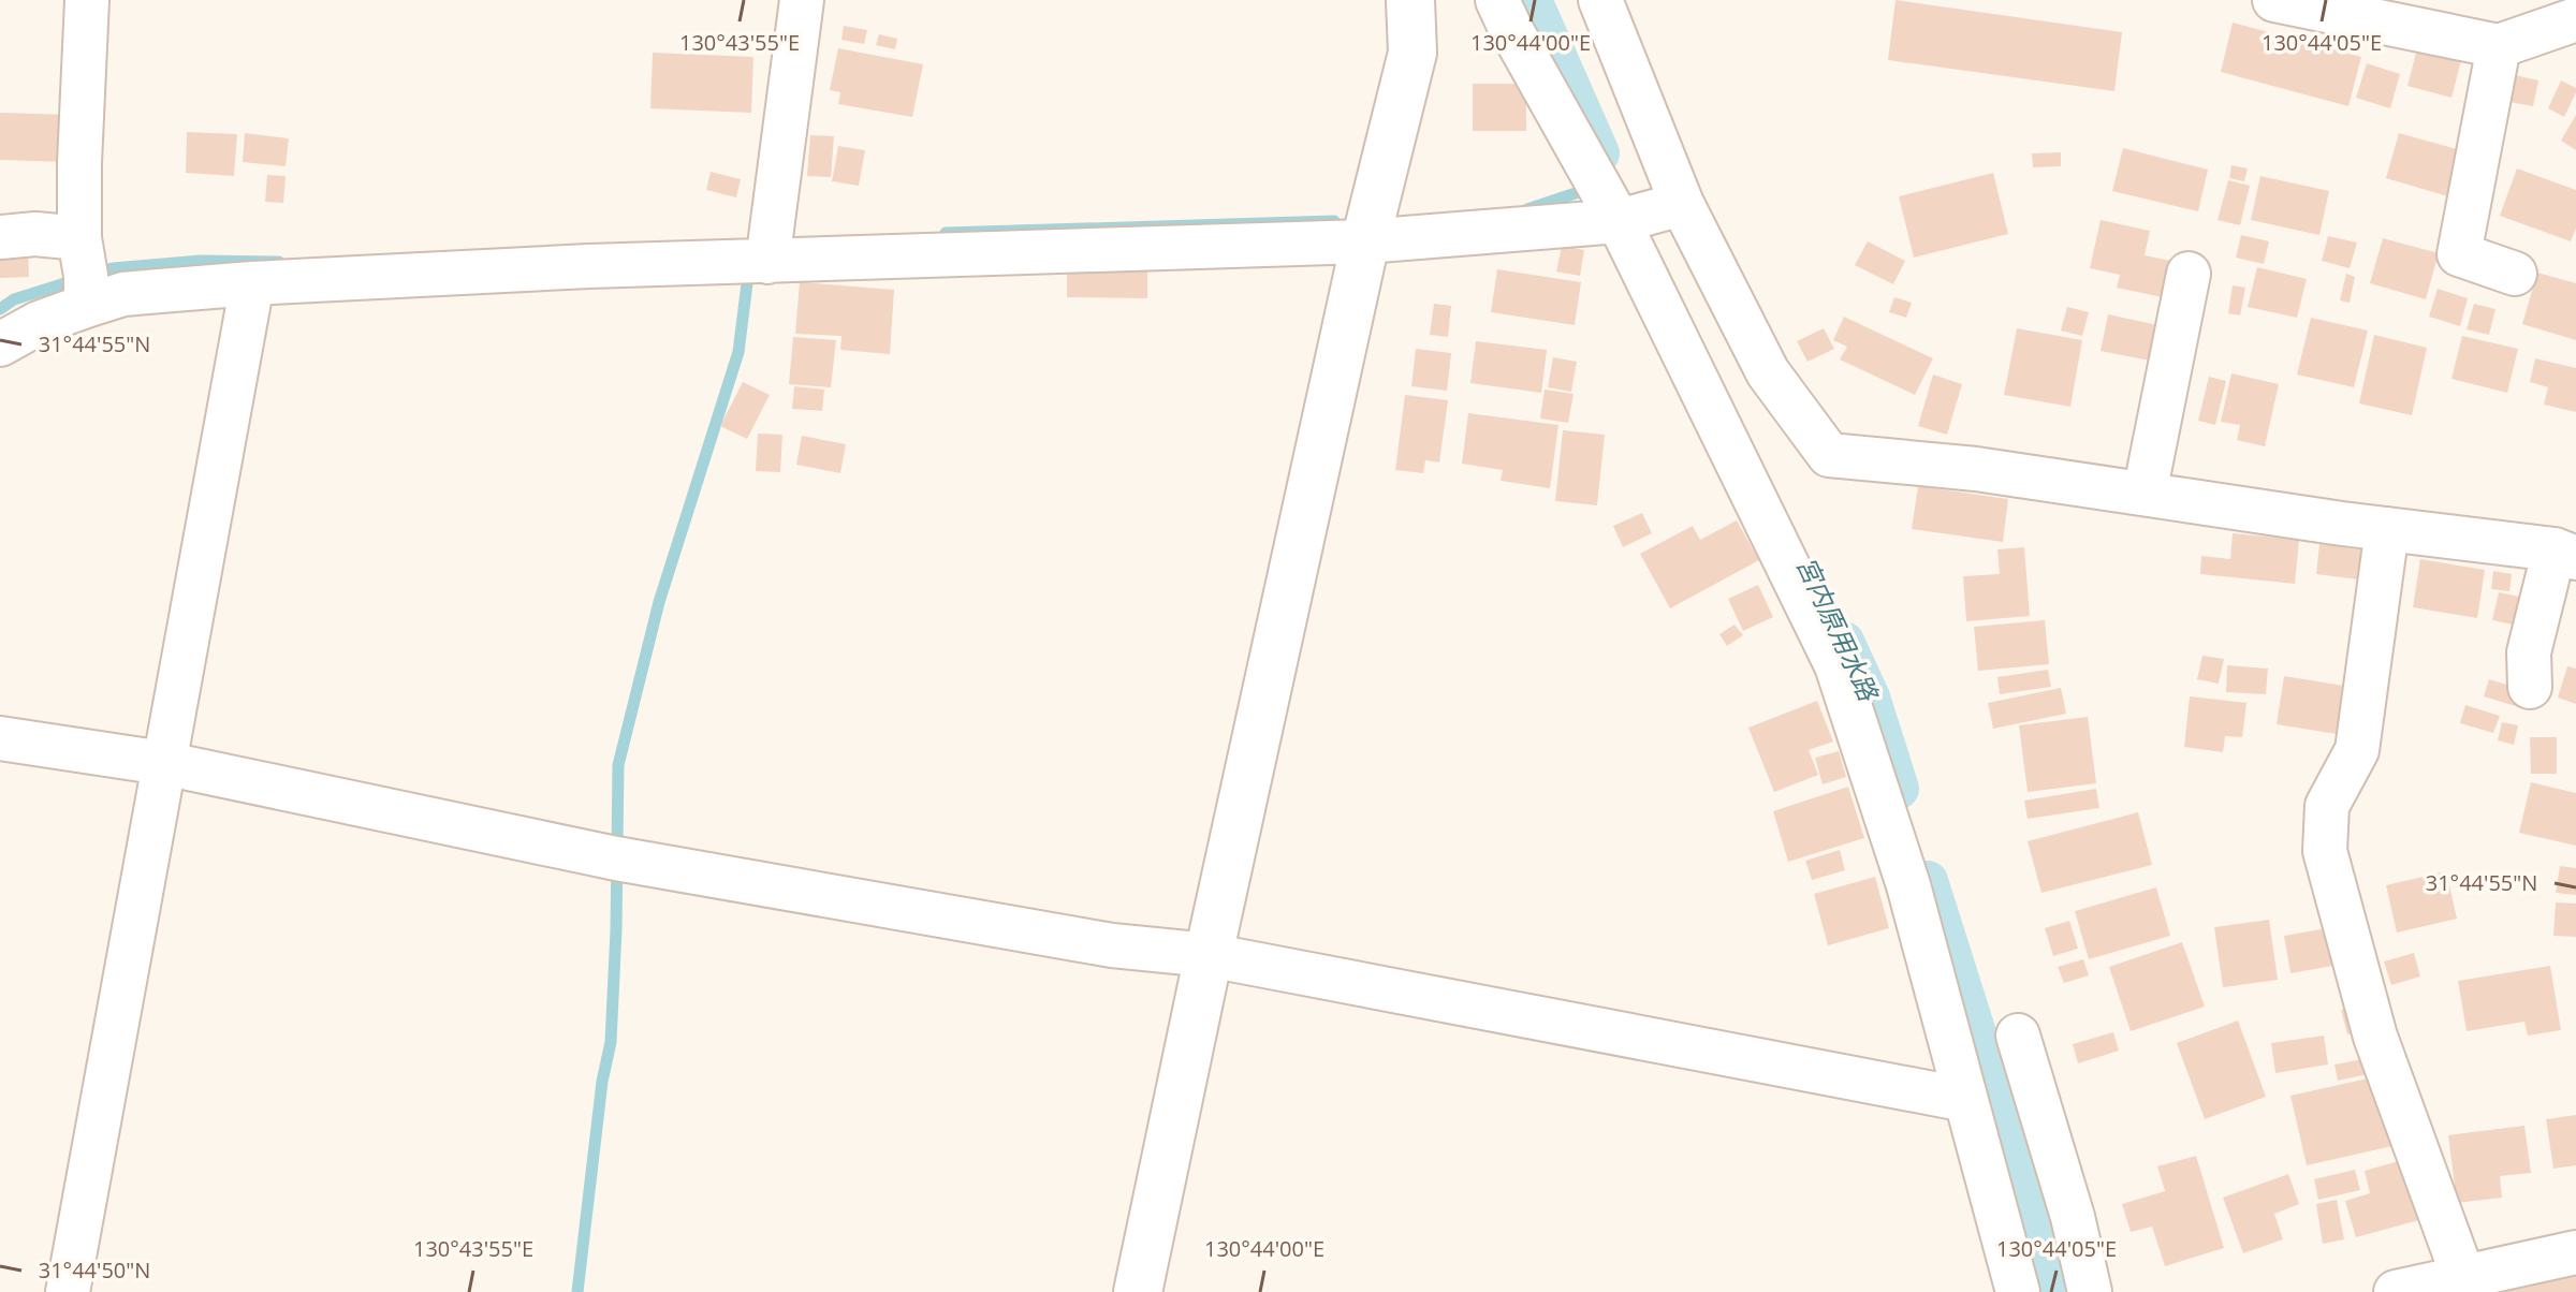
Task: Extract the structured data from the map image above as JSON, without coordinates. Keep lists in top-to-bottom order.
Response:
{
  "water": ["宮内原用水路"],
  "coordinates": [
    "130°43'55\"E",
    "130°44'00\"E",
    "130°44'05\"E",
    "31°44'55\"N",
    "31°44'50\"N"
  ]
}
